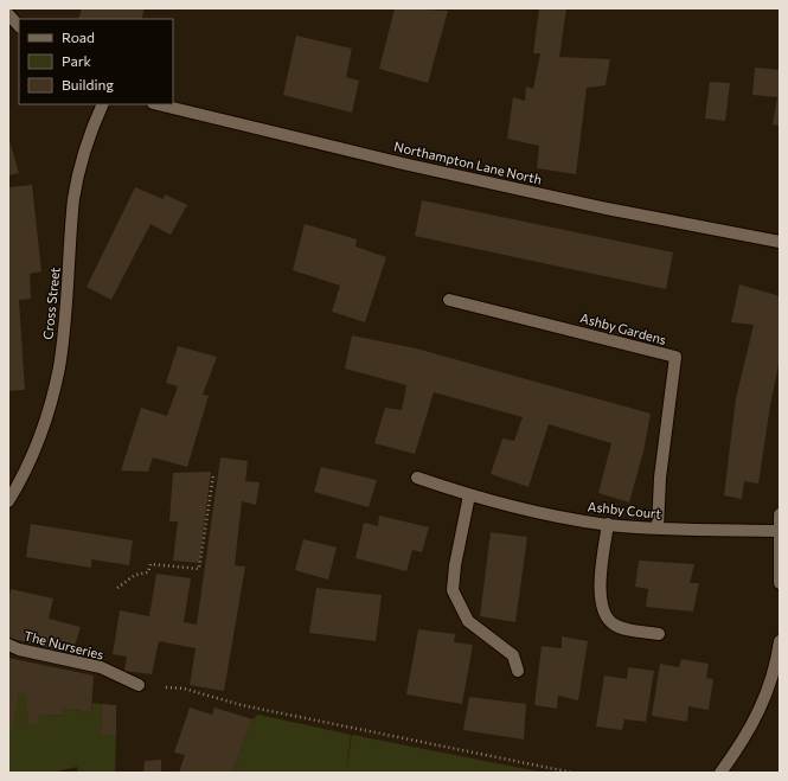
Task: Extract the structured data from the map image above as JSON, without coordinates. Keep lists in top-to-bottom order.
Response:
{
  "streets": {
    "street": [
      "Northampton Lane North",
      "Cross Street",
      "Ashby Gardens",
      "Ashby Court",
      "The Nurseries"
    ]
  },
  "crossings": [
    ["Ashby Gardens", "Ashby Court"]
  ],
  "legend": ["Road", "Park", "Building"]
}
